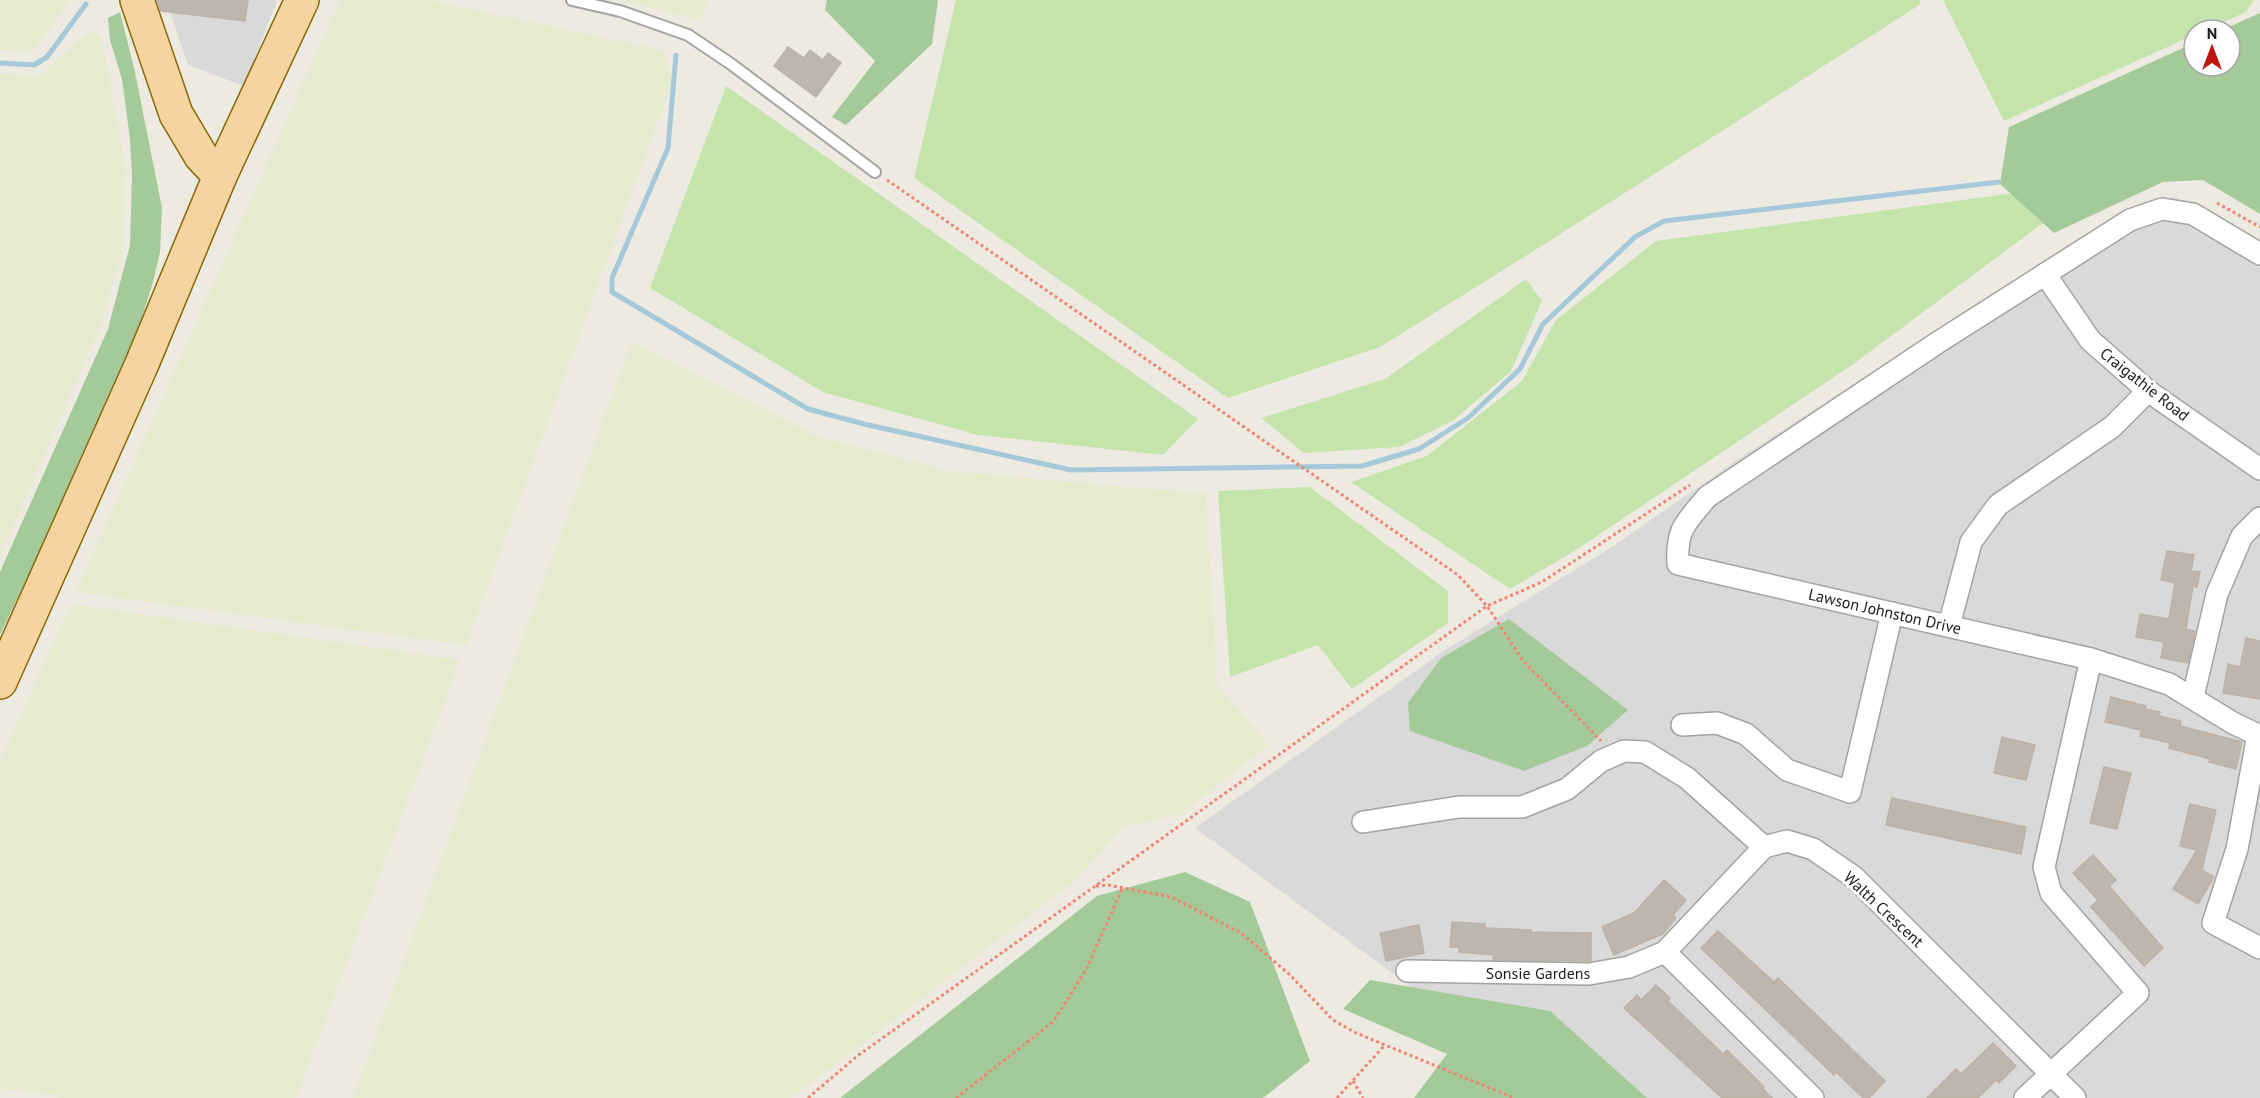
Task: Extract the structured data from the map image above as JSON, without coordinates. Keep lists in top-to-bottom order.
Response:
{
  "streets": {
    "street": [
      "Craigathie Road",
      "Lawson Johnston Drive",
      "Walth Crescent",
      "Sonsie Gardens"
    ]
  },
  "crossings": [
    ["Craigathie Road", "Lawson Johnston Drive"],
    ["Walth Crescent", "Sonsie Gardens"]
  ],
  "north": "top"
}
